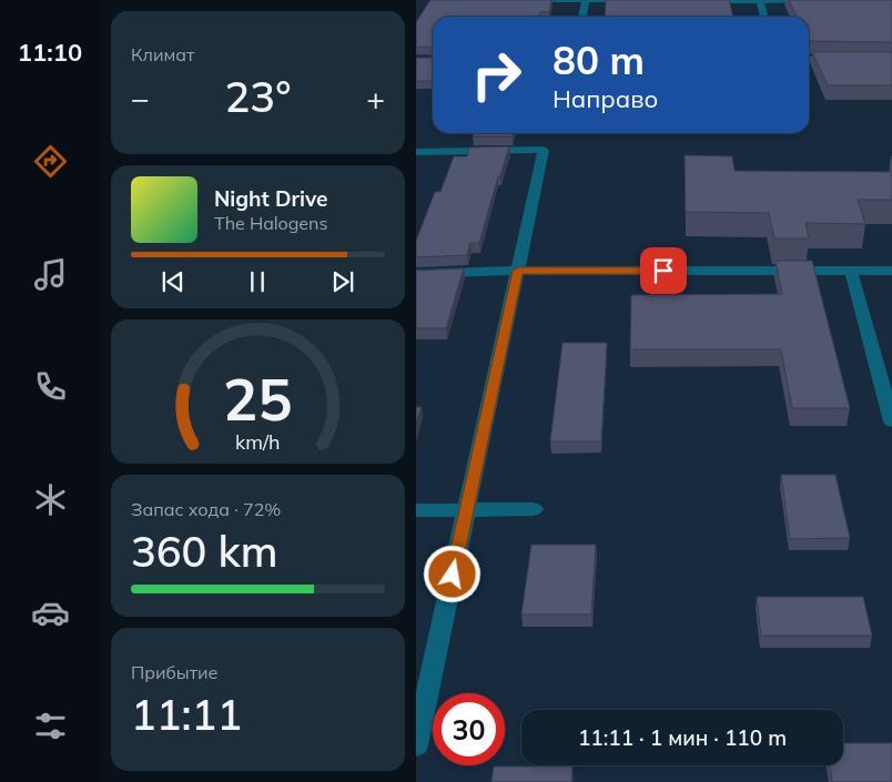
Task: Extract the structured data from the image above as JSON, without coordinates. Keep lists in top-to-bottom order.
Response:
{
  "page": {
    "tabs": "11:10",
    "tile": [
      "Климат",
      ["Запас хода · 72%", "360 km"],
      ["Прибытие", "11:11"]
    ],
    "turn": ["80 m", "Направо"],
    "heat": ["−", "23°", "+"],
    "song": ["Night Drive", "The Halogens"],
    "limit": "30",
    "trip": "11:11 · 1 мин · 110 m",
    "gauge": ["25", "km/h"]
  }
}
